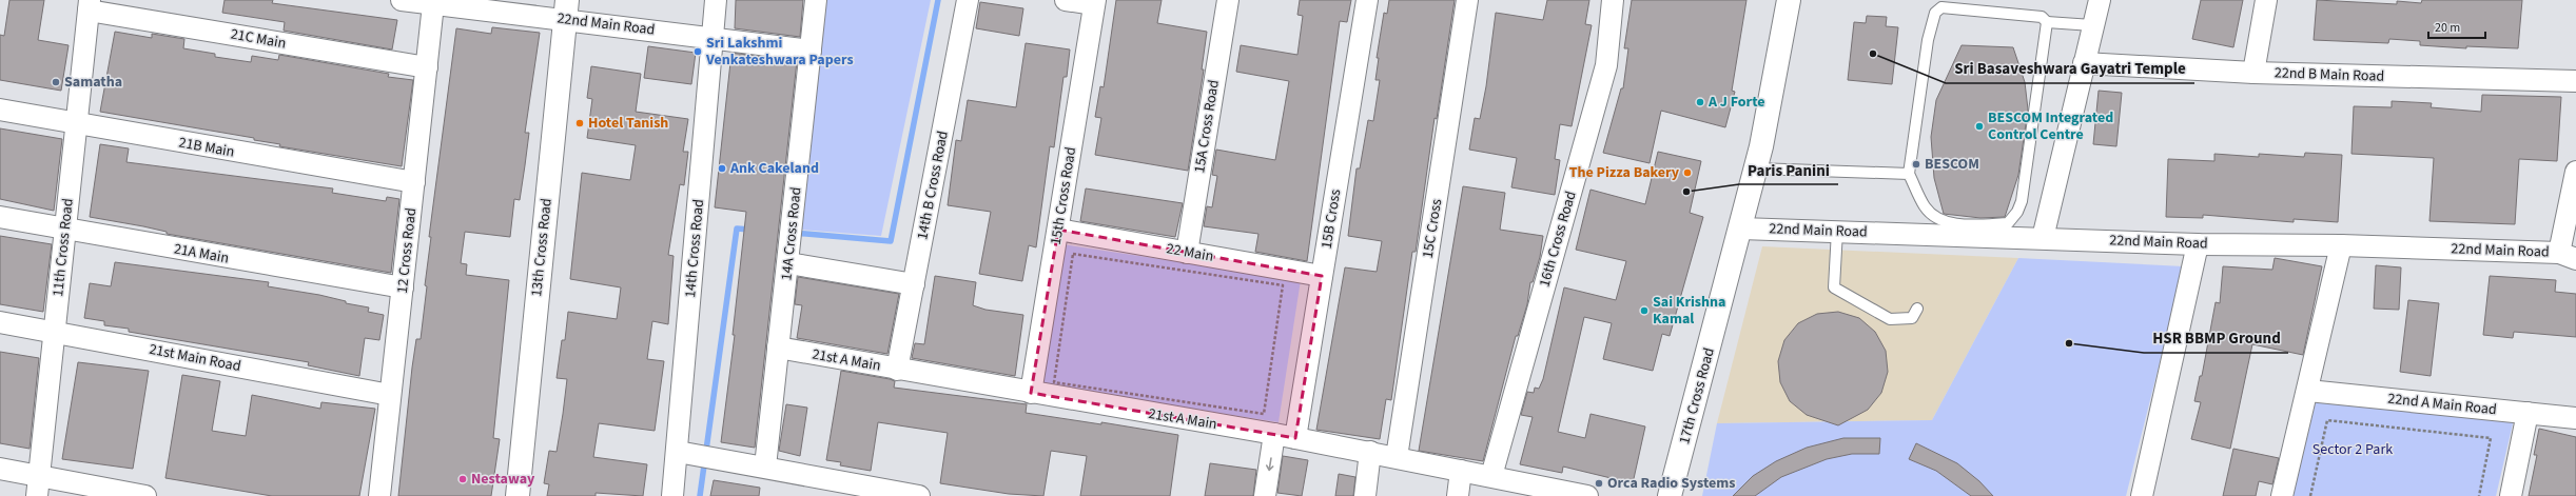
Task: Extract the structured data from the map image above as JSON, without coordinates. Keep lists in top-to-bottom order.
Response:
{
  "streets": {
    "main road": ["13th Cross Road", "17th Cross Road"],
    "street": [
      "22nd Main Road",
      "21C Main",
      "22nd B Main Road",
      "15A Cross Road",
      "21B Main",
      "14th B Cross Road",
      "15th Cross Road",
      "15B Cross",
      "15C Cross",
      "14A Cross Road",
      "16th Cross Road",
      "11th Cross Road",
      "14th Cross Road",
      "12 Cross Road",
      "22 Main",
      "21A Main",
      "21st Main Road",
      "21st A Main",
      "22nd A Main Road"
    ]
  },
  "crossings": [
    ["22nd Main Road", "14A Cross Road"],
    ["22nd Main Road", "13th Cross Road"],
    ["22nd Main Road", "14th Cross Road"],
    ["22nd Main Road", "12 Cross Road"],
    ["22nd Main Road", "17th Cross Road"],
    ["21C Main", "11th Cross Road"],
    ["21C Main", "12 Cross Road"],
    ["15A Cross Road", "22 Main"],
    ["21B Main", "11th Cross Road"],
    ["21B Main", "12 Cross Road"],
    ["14th B Cross Road", "21st A Main"],
    ["15th Cross Road", "22 Main"],
    ["15th Cross Road", "21st A Main"],
    ["15B Cross", "22 Main"],
    ["15B Cross", "21st A Main"],
    ["15C Cross", "21st A Main"],
    ["14A Cross Road", "21st A Main"],
    ["16th Cross Road", "21st A Main"],
    ["11th Cross Road", "21A Main"],
    ["11th Cross Road", "21st Main Road"],
    ["12 Cross Road", "21A Main"],
    ["12 Cross Road", "21st Main Road"]
  ],
  "parks": ["Sector 2 Park"],
  "places": [
    "Sri Lakshmi Venkateshwara Papers",
    "Sri Basaveshwara Gayatri Temple",
    "Samatha",
    "A J Forte",
    "Hotel Tanish",
    "BESCOM Integrated Control Centre",
    "BESCOM",
    "Ank Cakeland",
    "The Pizza Bakery",
    "Paris Panini",
    "Sai Krishna Kamal",
    "HSR BBMP Ground",
    "Nestaway",
    "Orca Radio Systems"
  ],
  "scale_bar": "20 m"
}
